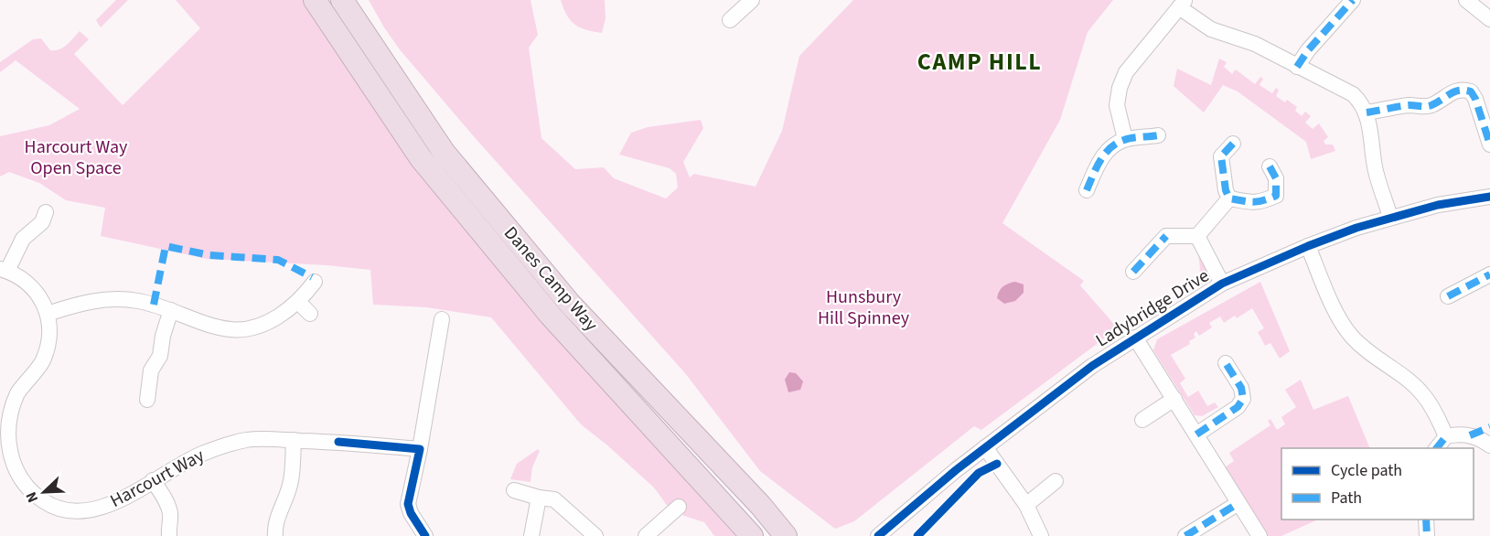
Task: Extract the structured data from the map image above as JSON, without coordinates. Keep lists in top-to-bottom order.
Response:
{
  "streets": {
    "highway": ["Danes Camp Way"],
    "street": ["Ladybridge Drive", "Harcourt Way"]
  },
  "districts": ["CAMP HILL"],
  "parks": ["Harcourt Way Open Space", "Hunsbury Hill Spinney"],
  "legend": ["Cycle path", "Path"],
  "north": "bottom left"
}
